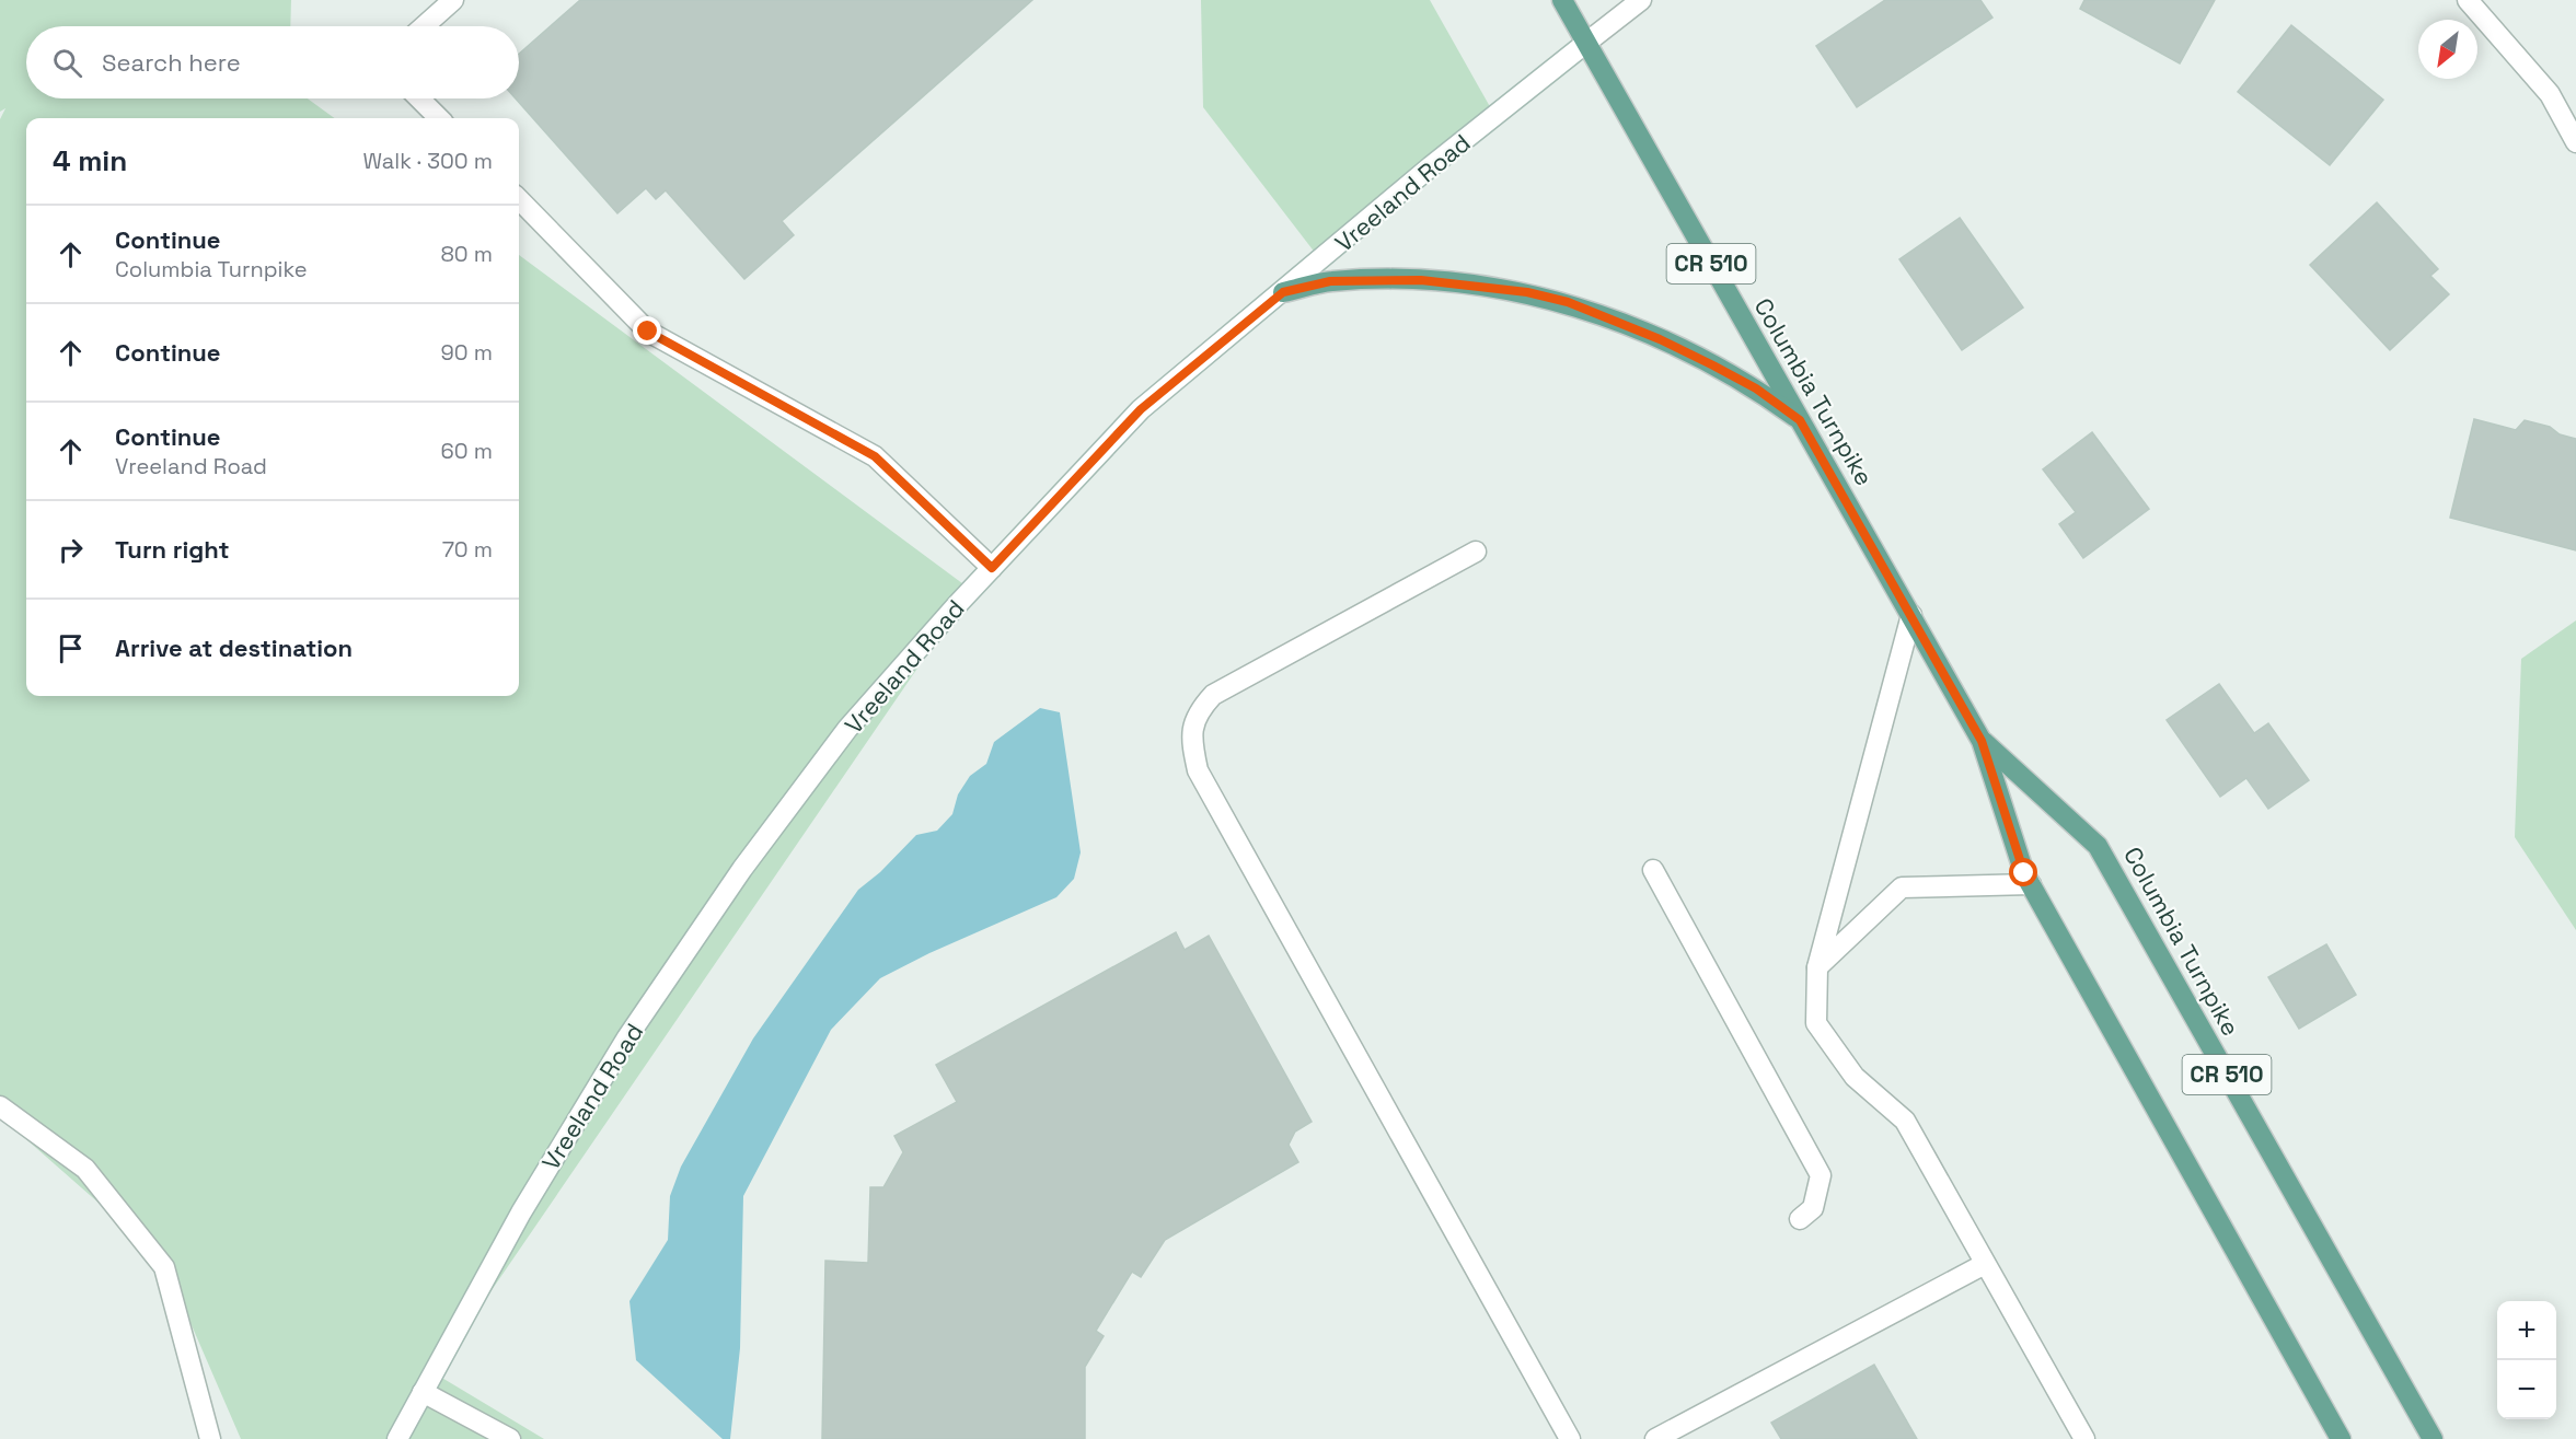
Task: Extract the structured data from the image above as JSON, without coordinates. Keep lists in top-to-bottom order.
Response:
{
  "streets": {
    "main road": ["CR 510", "Columbia Turnpike"],
    "street": ["Vreeland Road"]
  },
  "crossings": [
    ["Vreeland Road", "Columbia Turnpike"]
  ],
  "north": "bottom left",
  "page": {
    "search": "Search here",
    "heading": ["4 min", "Walk · 300 m"],
    "list": [
      ["Continue", "Columbia Turnpike", "80 m"],
      ["Continue", "90 m"],
      ["Continue", "Vreeland Road", "60 m"],
      ["Turn right", "70 m"],
      "Arrive at destination"
    ],
    "map_buttons": ["+", "−"]
  }
}
